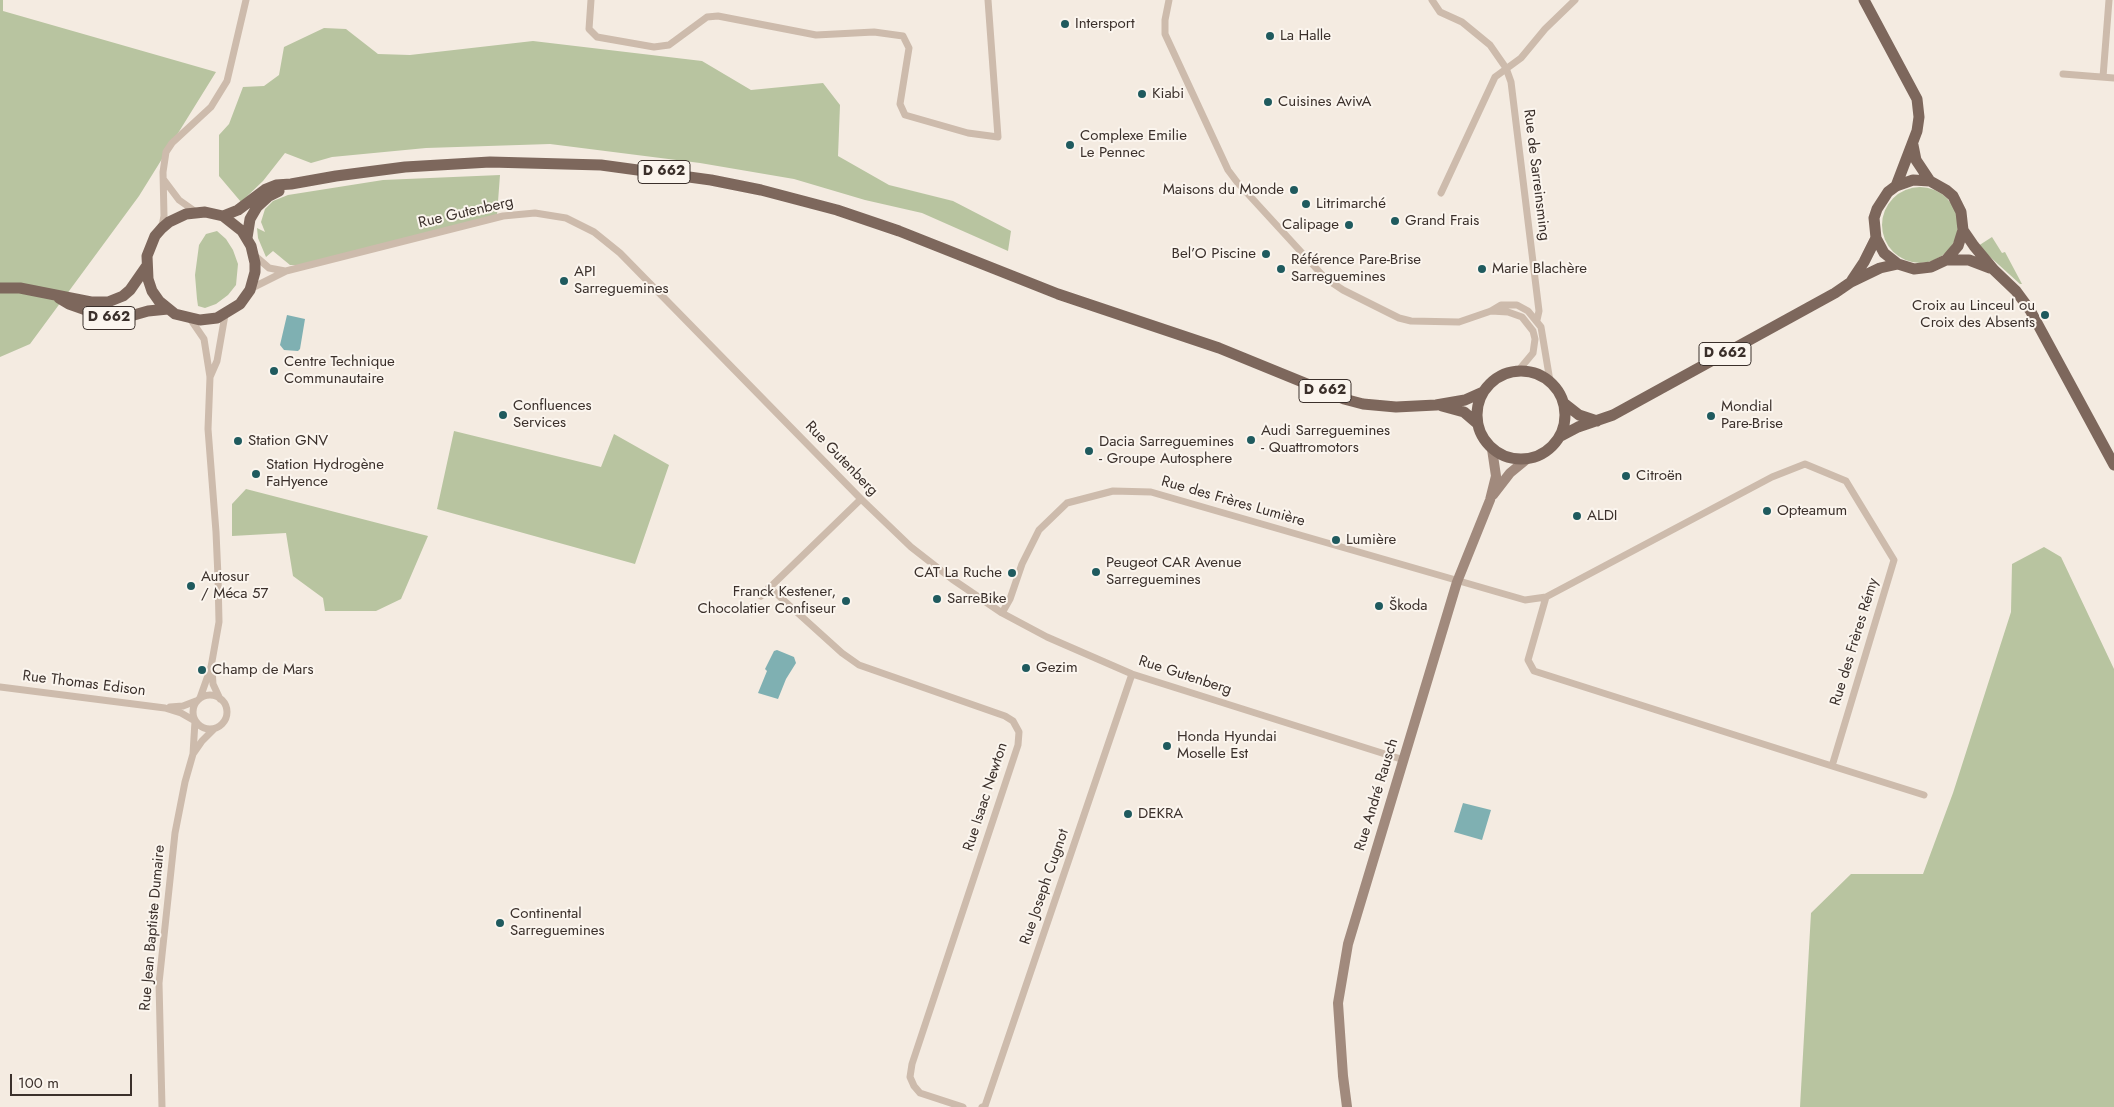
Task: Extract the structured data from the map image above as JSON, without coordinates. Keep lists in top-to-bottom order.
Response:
{
  "streets": {
    "main road": ["D 662"],
    "street": [
      "Rue de Sarreinsming",
      "Rue Gutenberg",
      "Rue des Frères Lumière",
      "Rue des Frères Rémy",
      "Rue Thomas Edison",
      "Rue André Rausch",
      "Rue Isaac Newton",
      "Rue Joseph Cugnot",
      "Rue Jean Baptiste Dumaire"
    ]
  },
  "crossings": [
    ["D 662", "Rue de Sarreinsming"],
    ["D 662", "Rue Gutenberg"],
    ["D 662", "Rue André Rausch"],
    ["Rue de Sarreinsming", "Rue André Rausch"],
    ["Rue Gutenberg", "Rue des Frères Lumière"],
    ["Rue Gutenberg", "Rue André Rausch"],
    ["Rue Gutenberg", "Rue Joseph Cugnot"],
    ["Rue des Frères Lumière", "Rue des Frères Rémy"],
    ["Rue des Frères Lumière", "Rue André Rausch"],
    ["Rue des Frères Rémy", "Rue André Rausch"],
    ["Rue Thomas Edison", "Rue Jean Baptiste Dumaire"]
  ],
  "places": [
    "Intersport",
    "La Halle",
    "Kiabi",
    "Cuisines AvivA",
    "Complexe Emilie Le Pennec",
    "Maisons du Monde",
    "Litrimarché",
    "Grand Frais",
    "Calipage",
    "Bel’O Piscine",
    "Référence Pare-Brise Sarreguemines",
    "Marie Blachère",
    "API Sarreguemines",
    "Croix au Linceul ou Croix des Absents",
    "Centre Technique Communautaire",
    "Confluences Services",
    "Mondial Pare-Brise",
    "Audi Sarreguemines - Quattromotors",
    "Station GNV",
    "Dacia Sarreguemines - Groupe Autosphere",
    "Station Hydrogène FaHyence",
    "Citroën",
    "Opteamum",
    "ALDI",
    "Lumière",
    "Peugeot CAR Avenue Sarreguemines",
    "CAT La Ruche",
    "Autosur / Méca 57",
    "SarreBike",
    "Franck Kestener, Chocolatier Confiseur",
    "Škoda",
    "Gezim",
    "Champ de Mars",
    "Honda Hyundai Moselle Est",
    "DEKRA",
    "Continental Sarreguemines"
  ],
  "scale_bar": "100 m"
}
